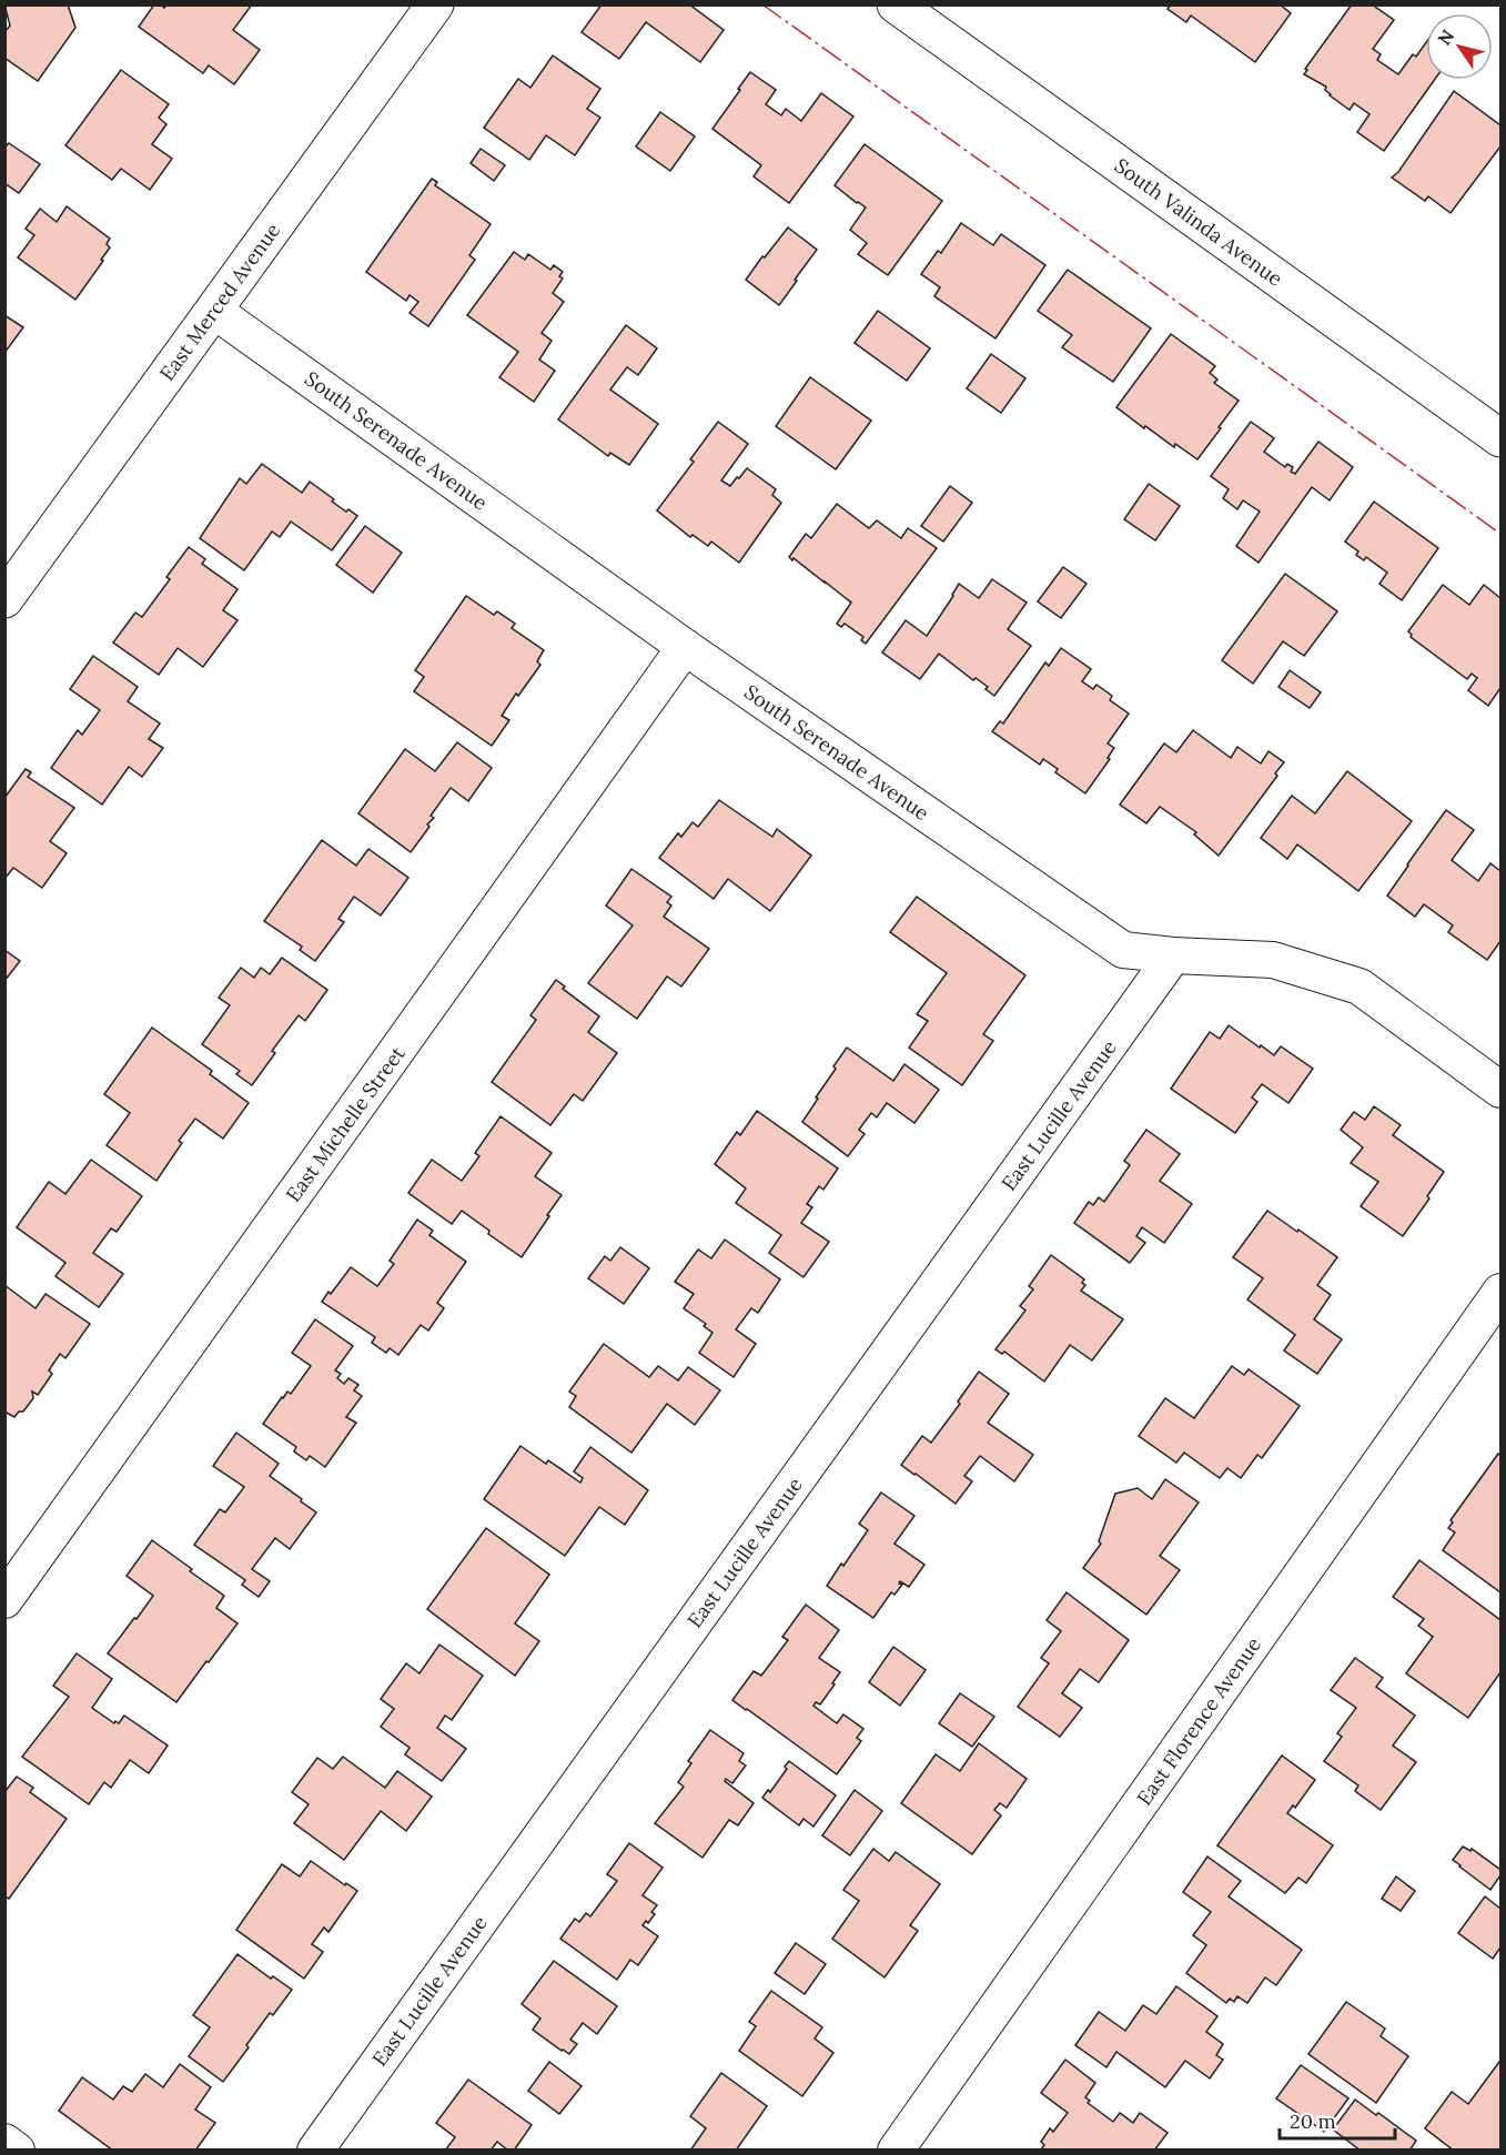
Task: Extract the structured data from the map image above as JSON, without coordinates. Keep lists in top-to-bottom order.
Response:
{
  "streets": {
    "main road": ["South Valinda Avenue", "East Merced Avenue"],
    "street": [
      "South Serenade Avenue",
      "East Lucille Avenue",
      "East Michelle Street",
      "East Florence Avenue"
    ]
  },
  "crossings": [
    ["East Merced Avenue", "South Serenade Avenue"],
    ["South Serenade Avenue", "East Lucille Avenue"],
    ["South Serenade Avenue", "East Michelle Street"]
  ],
  "scale_bar": "20 m",
  "north": "top left"
}
